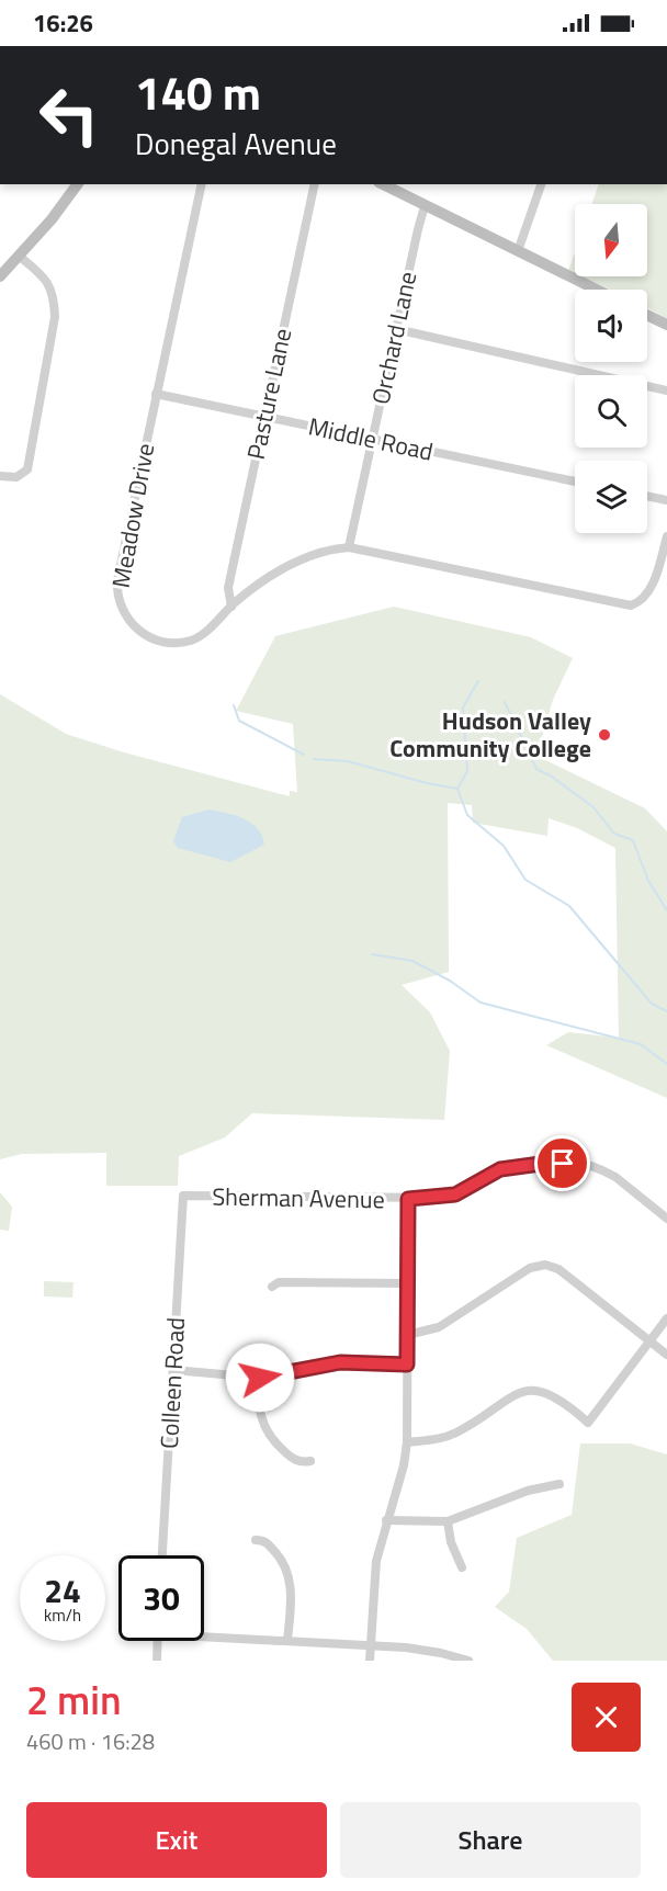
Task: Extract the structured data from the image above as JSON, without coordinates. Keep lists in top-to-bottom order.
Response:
{
  "streets": {
    "street": [
      "Orchard Lane",
      "Pasture Lane",
      "Middle Road",
      "Meadow Drive",
      "Sherman Avenue",
      "Colleen Road"
    ]
  },
  "crossings": [
    ["Orchard Lane", "Middle Road"],
    ["Orchard Lane", "Meadow Drive"],
    ["Pasture Lane", "Middle Road"],
    ["Pasture Lane", "Meadow Drive"],
    ["Middle Road", "Meadow Drive"],
    ["Sherman Avenue", "Colleen Road"]
  ],
  "places": ["Hudson Valley Community College"],
  "north": "bottom",
  "page": {
    "status": "16:26",
    "turn": ["140 m", "Donegal Avenue"],
    "speed": "24 km/h",
    "limit": "30",
    "heading": ["2 min", "460 m · 16:28"],
    "buttons": ["Exit", "Share"]
  }
}
